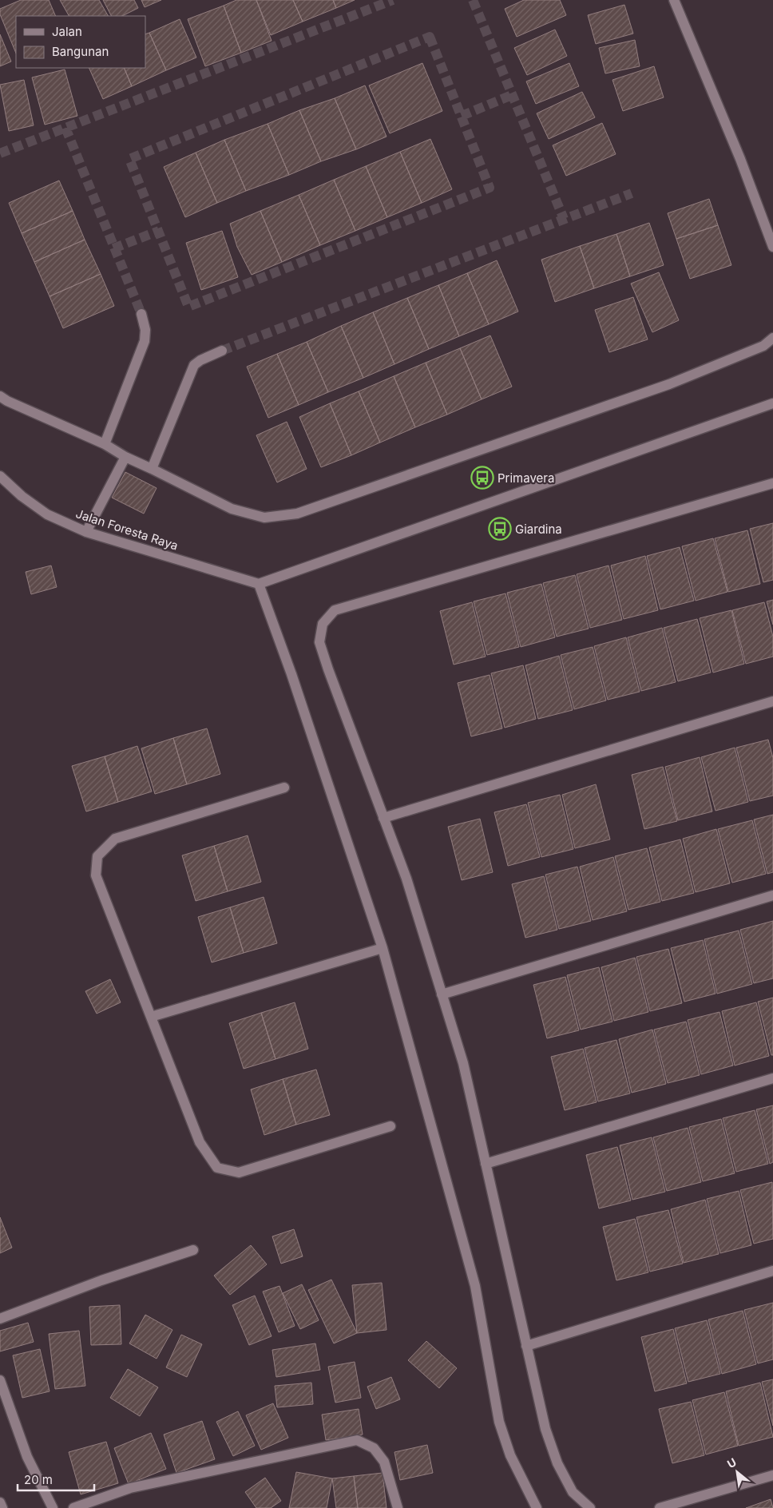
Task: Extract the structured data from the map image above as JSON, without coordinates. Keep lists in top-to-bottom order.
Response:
{
  "streets": {
    "street": ["Jalan Foresta Raya"]
  },
  "places": {
    "bus stop": ["Primavera", "Giardina"]
  },
  "legend": ["Jalan", "Bangunan"],
  "scale_bar": "20 m",
  "north": "top left"
}
